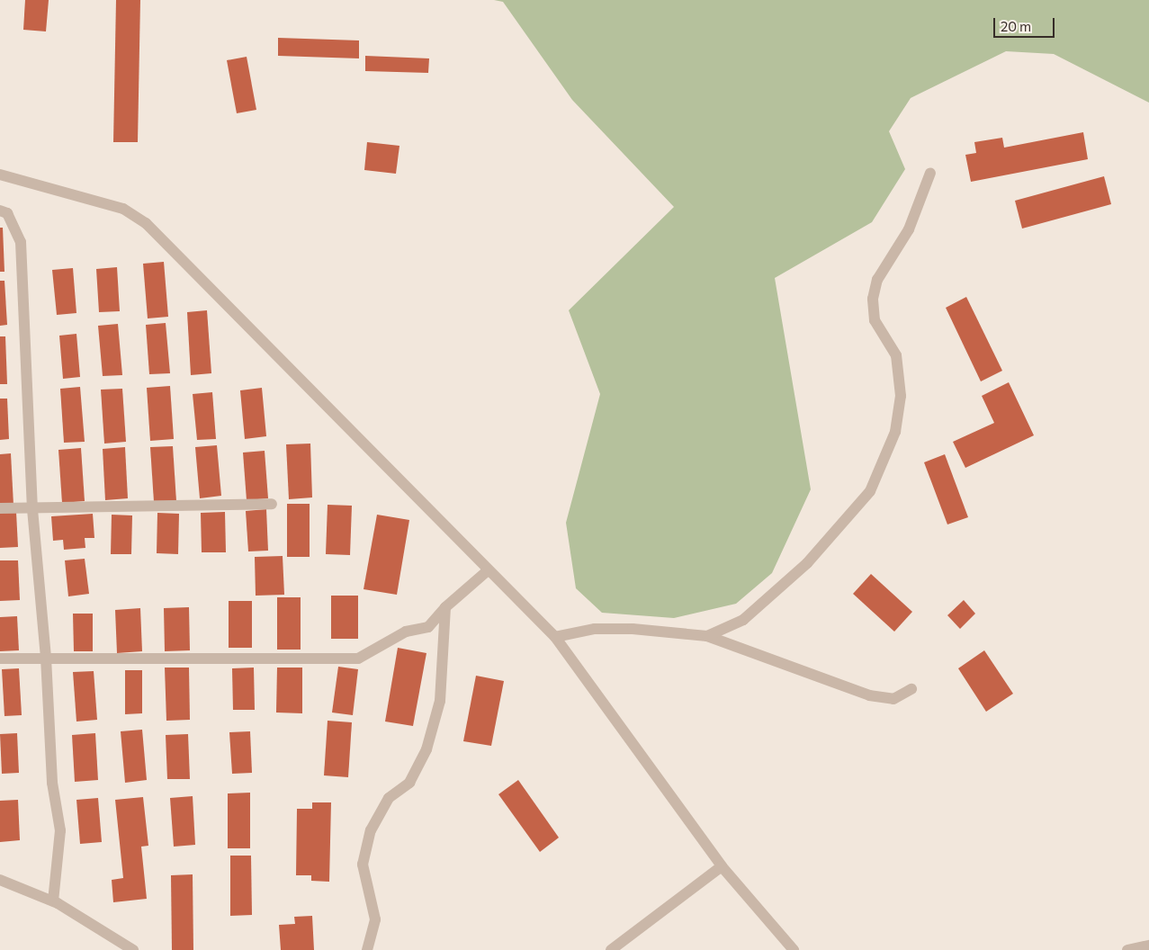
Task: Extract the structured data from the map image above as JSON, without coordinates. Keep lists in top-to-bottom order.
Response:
{
  "scale_bar": "20 m"
}
